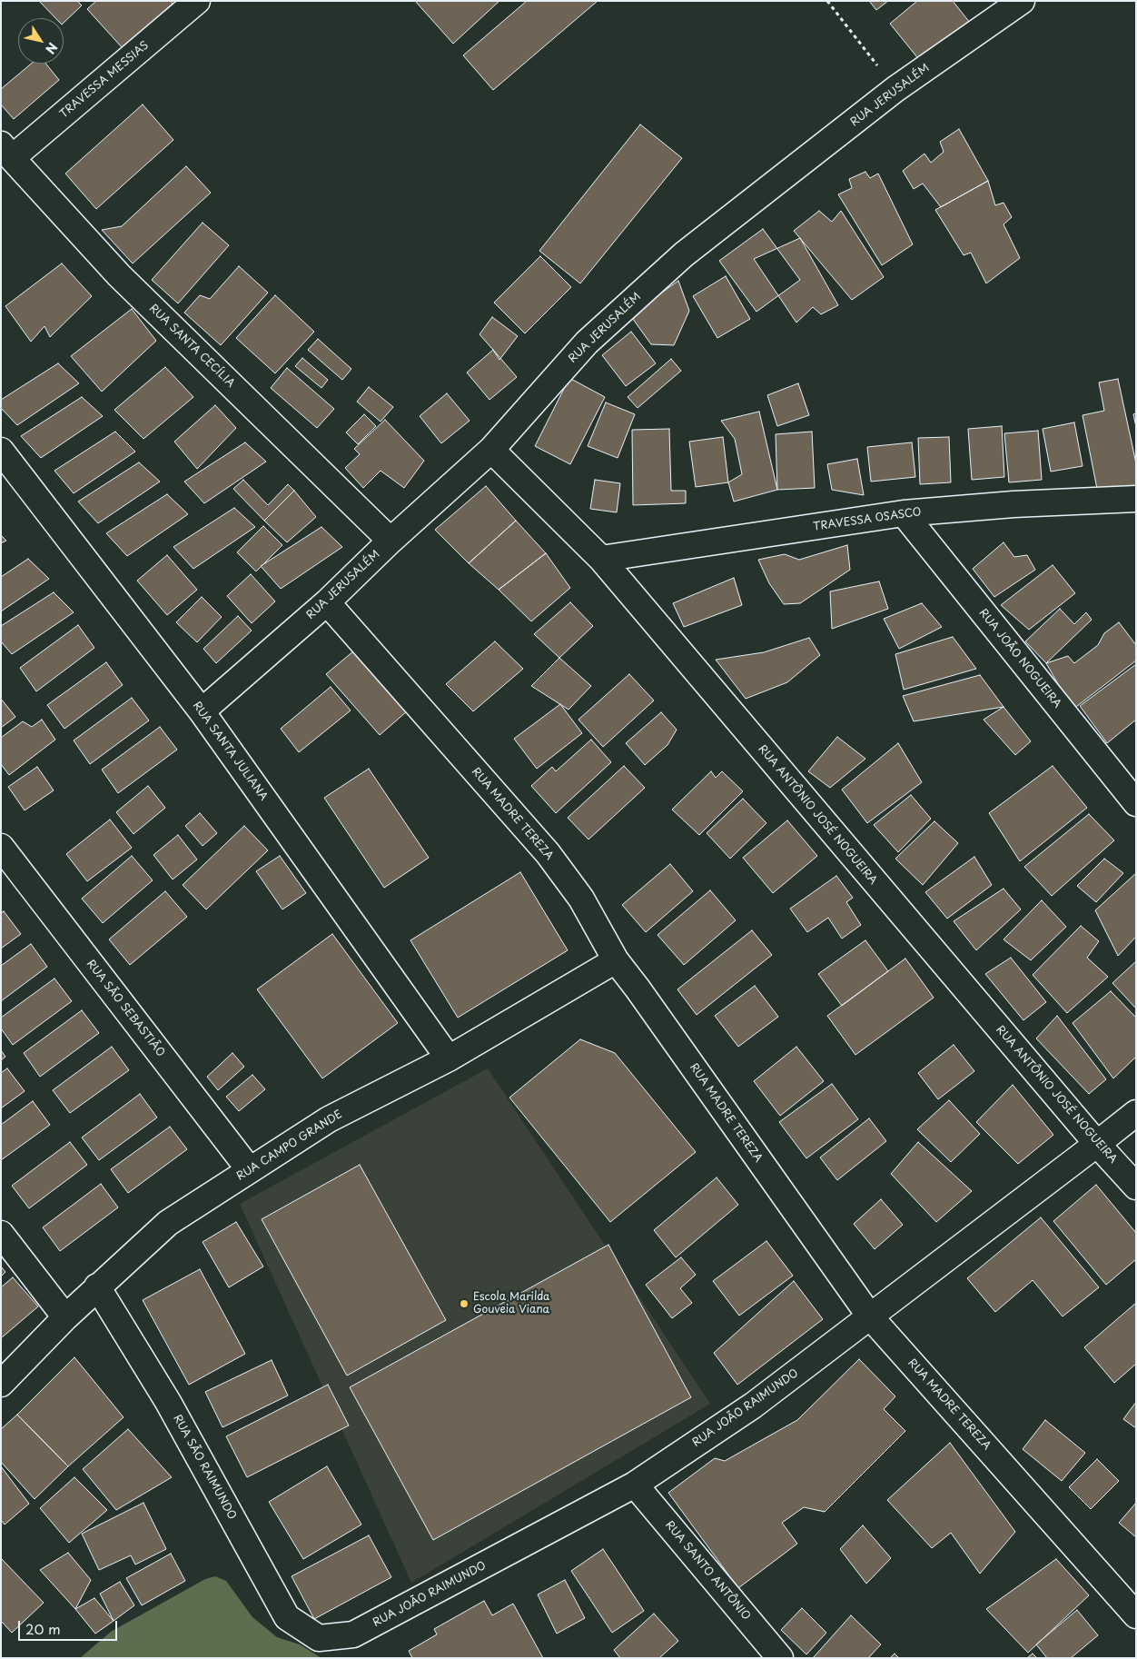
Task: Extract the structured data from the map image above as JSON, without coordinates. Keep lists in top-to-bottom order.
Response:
{
  "streets": {
    "street": [
      "TRAVESSA MESSIAS",
      "RUA JERUSALÉM",
      "RUA SANTA CECÍLIA",
      "TRAVESSA OSASCO",
      "RUA JOÃO NOGUEIRA",
      "RUA SANTA JULIANA",
      "RUA MADRE TEREZA",
      "RUA ANTÔNIO JOSÉ NOGUEIRA",
      "RUA SÃO SEBASTIÃO",
      "RUA CAMPO GRANDE",
      "RUA JOÃO RAIMUNDO",
      "RUA SÃO RAIMUNDO",
      "RUA SANTO ANTÔNIO"
    ]
  },
  "crossings": [
    ["TRAVESSA MESSIAS", "RUA SANTA CECÍLIA"],
    ["RUA JERUSALÉM", "RUA SANTA CECÍLIA"],
    ["RUA JERUSALÉM", "RUA SANTA JULIANA"],
    ["RUA JERUSALÉM", "RUA MADRE TEREZA"],
    ["RUA JERUSALÉM", "RUA ANTÔNIO JOSÉ NOGUEIRA"],
    ["TRAVESSA OSASCO", "RUA JOÃO NOGUEIRA"],
    ["TRAVESSA OSASCO", "RUA ANTÔNIO JOSÉ NOGUEIRA"],
    ["RUA SANTA JULIANA", "RUA CAMPO GRANDE"],
    ["RUA MADRE TEREZA", "RUA CAMPO GRANDE"],
    ["RUA MADRE TEREZA", "RUA JOÃO RAIMUNDO"],
    ["RUA ANTÔNIO JOSÉ NOGUEIRA", "RUA JOÃO RAIMUNDO"],
    ["RUA SÃO SEBASTIÃO", "RUA CAMPO GRANDE"],
    ["RUA CAMPO GRANDE", "RUA SÃO RAIMUNDO"],
    ["RUA JOÃO RAIMUNDO", "RUA SÃO RAIMUNDO"],
    ["RUA JOÃO RAIMUNDO", "RUA SANTO ANTÔNIO"]
  ],
  "places": ["Escola Marilda Gouveia Viana"],
  "scale_bar": "20 m",
  "north": "bottom right"
}
